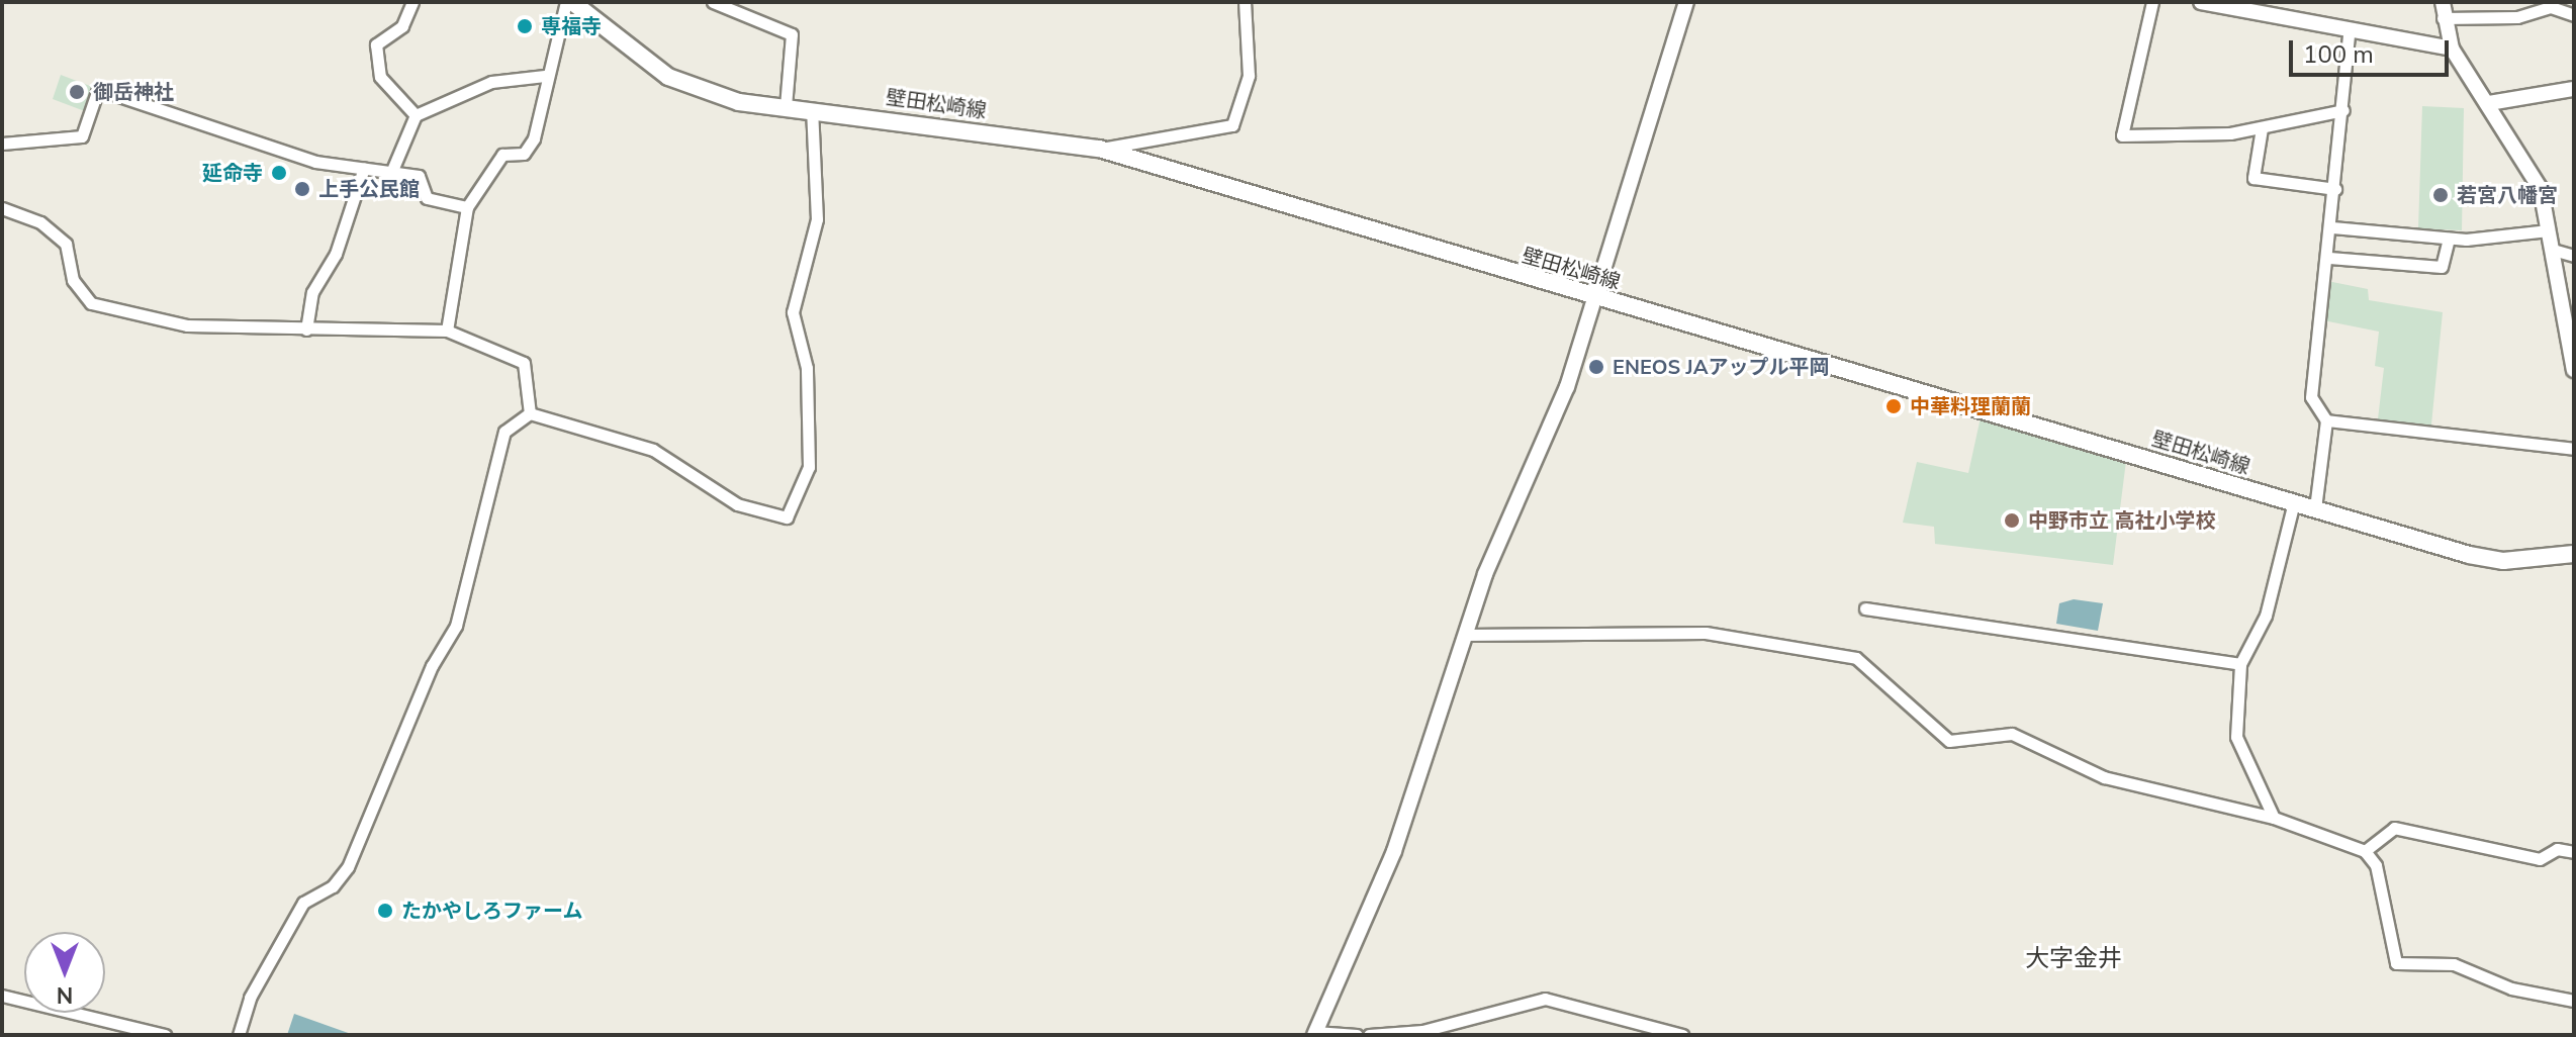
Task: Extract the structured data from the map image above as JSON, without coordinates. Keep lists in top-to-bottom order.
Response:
{
  "streets": {
    "main road": ["壁田松崎線"]
  },
  "districts": ["大字金井"],
  "places": [
    "専福寺",
    "御岳神社",
    "延命寺",
    "上手公民館",
    "若宮八幡宮",
    "ENEOS JAアップル平岡",
    "中華料理蘭蘭",
    "中野市立 高社小学校",
    "たかやしろファーム"
  ],
  "scale_bar": "100 m",
  "north": "bottom"
}
